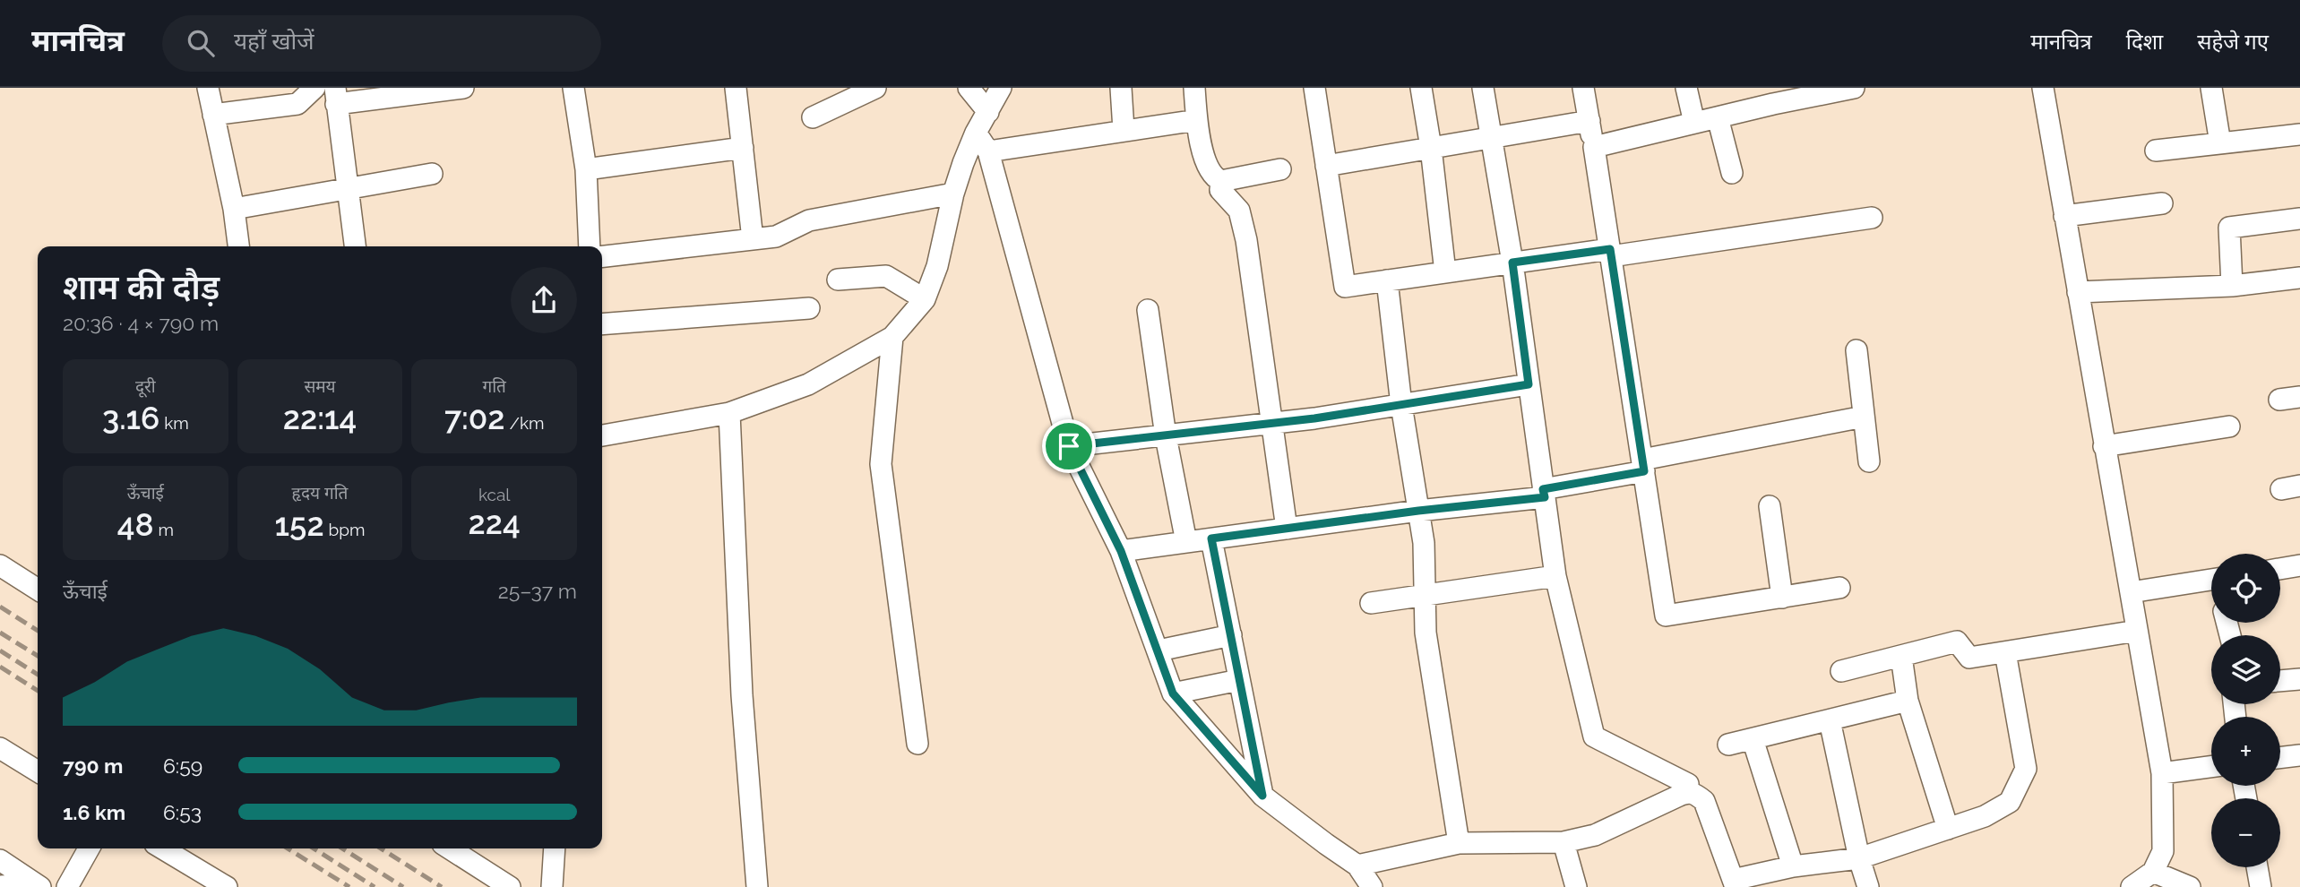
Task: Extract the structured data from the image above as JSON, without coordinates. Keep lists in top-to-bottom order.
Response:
{
  "page": {
    "header": "मानचित्र",
    "search": "यहाँ खोजें",
    "nav": ["मानचित्र", "दिशा", "सहेजे गए"],
    "heading": ["शाम की दौड़", "20:36 · 4 × 790 m"],
    "stats": [
      ["दूरी", "3.16 km"],
      ["समय", "22:14"],
      ["गति", "7:02 /km"],
      ["ऊँचाई", "48 m"],
      ["हृदय गति", "152 bpm"],
      ["kcal", "224"]
    ],
    "map_buttons": ["+", "−"],
    "chart": ["ऊँचाई", "25–37 m"],
    "list": [
      {
        "name": "790 m",
        "note": "6:59"
      },
      {
        "name": "1.6 km",
        "note": "6:53"
      }
    ]
  }
}
